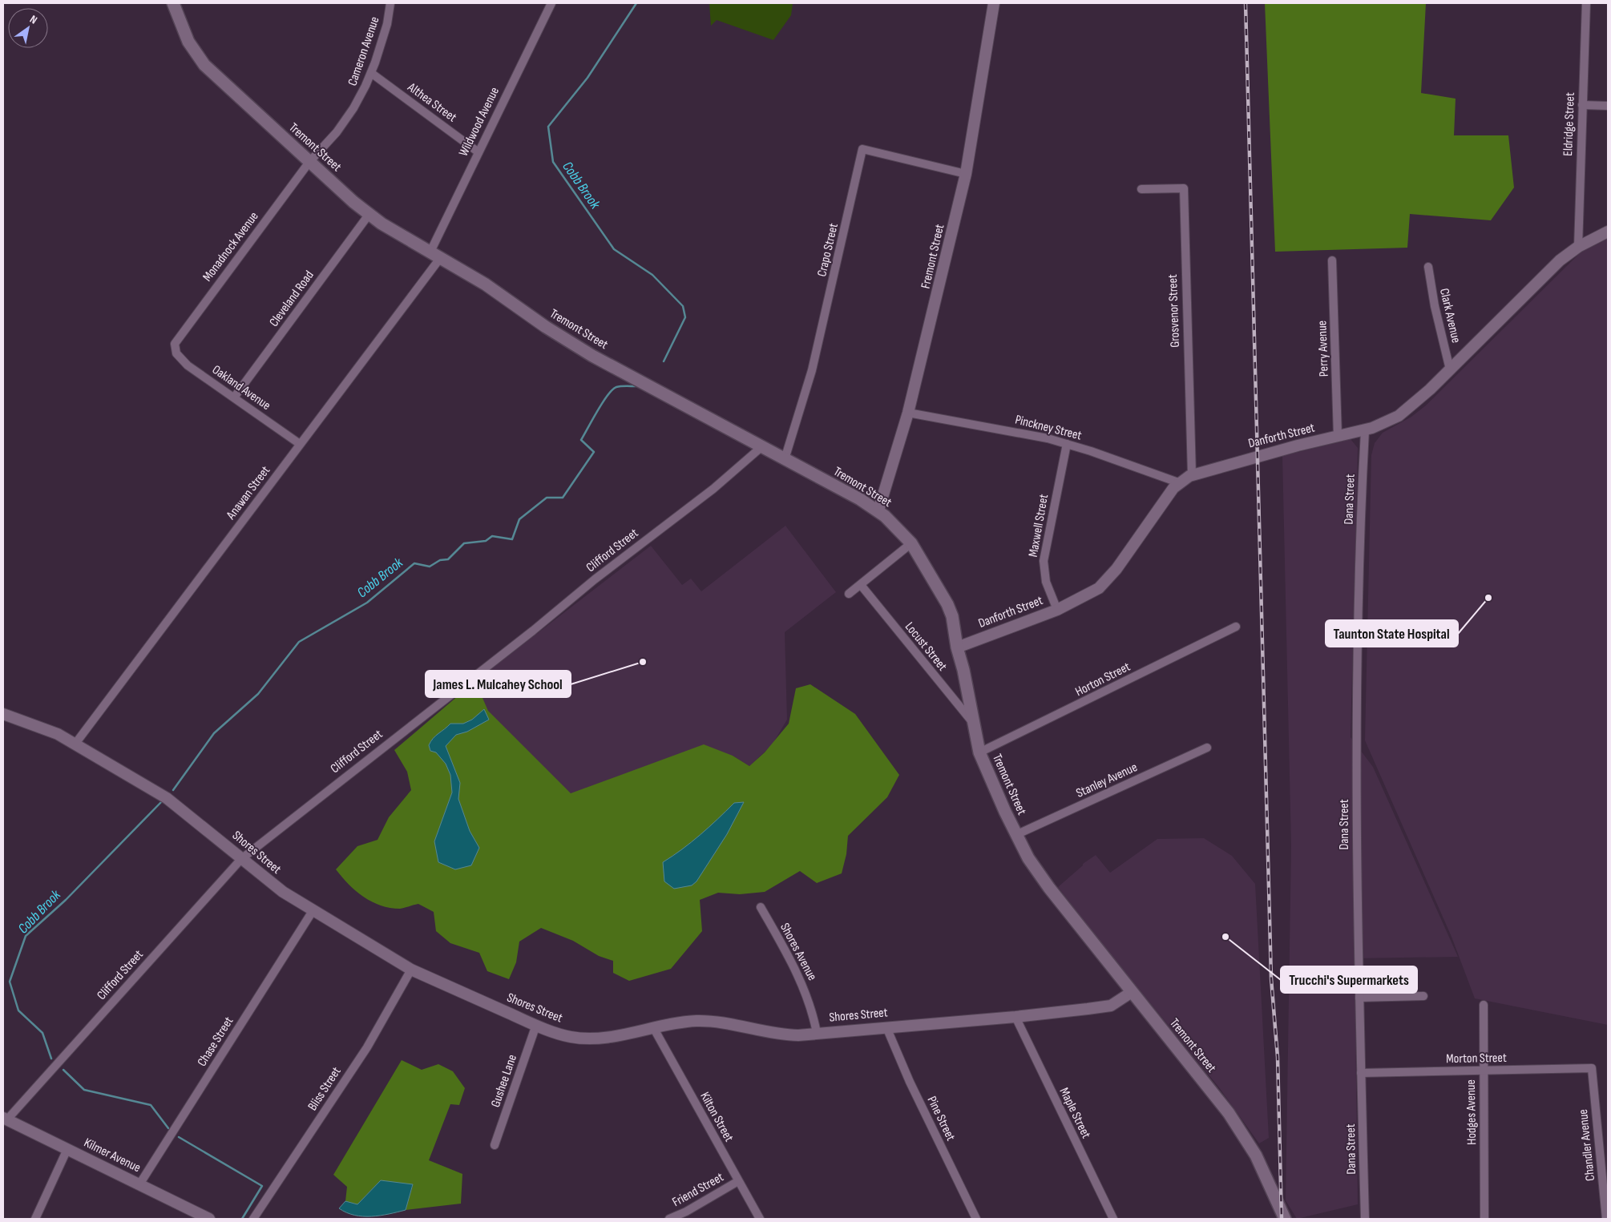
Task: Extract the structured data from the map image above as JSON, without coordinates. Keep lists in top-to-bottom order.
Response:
{
  "streets": {
    "main road": ["Tremont Street"],
    "street": [
      "Cameron Avenue",
      "Althea Street",
      "Wildwood Avenue",
      "Eldridge Street",
      "Monadnock Avenue",
      "Crapo Street",
      "Fremont Street",
      "Cleveland Road",
      "Grosvenor Street",
      "Clark Avenue",
      "Perry Avenue",
      "Oakland Avenue",
      "Pinckney Street",
      "Danforth Street",
      "Anawan Street",
      "Dana Street",
      "Maxwell Street",
      "Clifford Street",
      "Locust Street",
      "Horton Street",
      "Stanley Avenue",
      "Shores Street",
      "Shores Avenue",
      "Chase Street",
      "Morton Street",
      "Gushee Lane",
      "Bliss Street",
      "Hodges Avenue",
      "Maple Street",
      "Kilton Street",
      "Pine Street",
      "Chandler Avenue",
      "Kilmer Avenue",
      "Friend Street"
    ]
  },
  "crossings": [
    ["Cameron Avenue", "Althea Street"],
    ["Cameron Avenue", "Tremont Street"],
    ["Cameron Avenue", "Monadnock Avenue"],
    ["Althea Street", "Wildwood Avenue"],
    ["Wildwood Avenue", "Tremont Street"],
    ["Wildwood Avenue", "Anawan Street"],
    ["Eldridge Street", "Danforth Street"],
    ["Tremont Street", "Monadnock Avenue"],
    ["Tremont Street", "Crapo Street"],
    ["Tremont Street", "Fremont Street"],
    ["Tremont Street", "Cleveland Road"],
    ["Tremont Street", "Danforth Street"],
    ["Tremont Street", "Anawan Street"],
    ["Tremont Street", "Clifford Street"],
    ["Tremont Street", "Locust Street"],
    ["Tremont Street", "Horton Street"],
    ["Tremont Street", "Stanley Avenue"],
    ["Tremont Street", "Shores Street"],
    ["Monadnock Avenue", "Oakland Avenue"],
    ["Crapo Street", "Fremont Street"],
    ["Fremont Street", "Pinckney Street"],
    ["Cleveland Road", "Oakland Avenue"],
    ["Grosvenor Street", "Danforth Street"],
    ["Clark Avenue", "Danforth Street"],
    ["Perry Avenue", "Danforth Street"],
    ["Oakland Avenue", "Anawan Street"],
    ["Pinckney Street", "Danforth Street"],
    ["Pinckney Street", "Maxwell Street"],
    ["Danforth Street", "Dana Street"],
    ["Danforth Street", "Maxwell Street"],
    ["Anawan Street", "Shores Street"],
    ["Dana Street", "Morton Street"],
    ["Clifford Street", "Shores Street"],
    ["Clifford Street", "Kilmer Avenue"],
    ["Shores Street", "Shores Avenue"],
    ["Shores Street", "Chase Street"],
    ["Shores Street", "Gushee Lane"],
    ["Shores Street", "Bliss Street"],
    ["Shores Street", "Maple Street"],
    ["Shores Street", "Kilton Street"],
    ["Shores Street", "Pine Street"],
    ["Chase Street", "Kilmer Avenue"],
    ["Morton Street", "Hodges Avenue"],
    ["Morton Street", "Chandler Avenue"],
    ["Kilton Street", "Friend Street"]
  ],
  "water": ["Cobb Brook"],
  "places": ["Taunton State Hospital", "James L. Mulcahey School", "Trucchi's Supermarkets"],
  "north": "top right"
}
